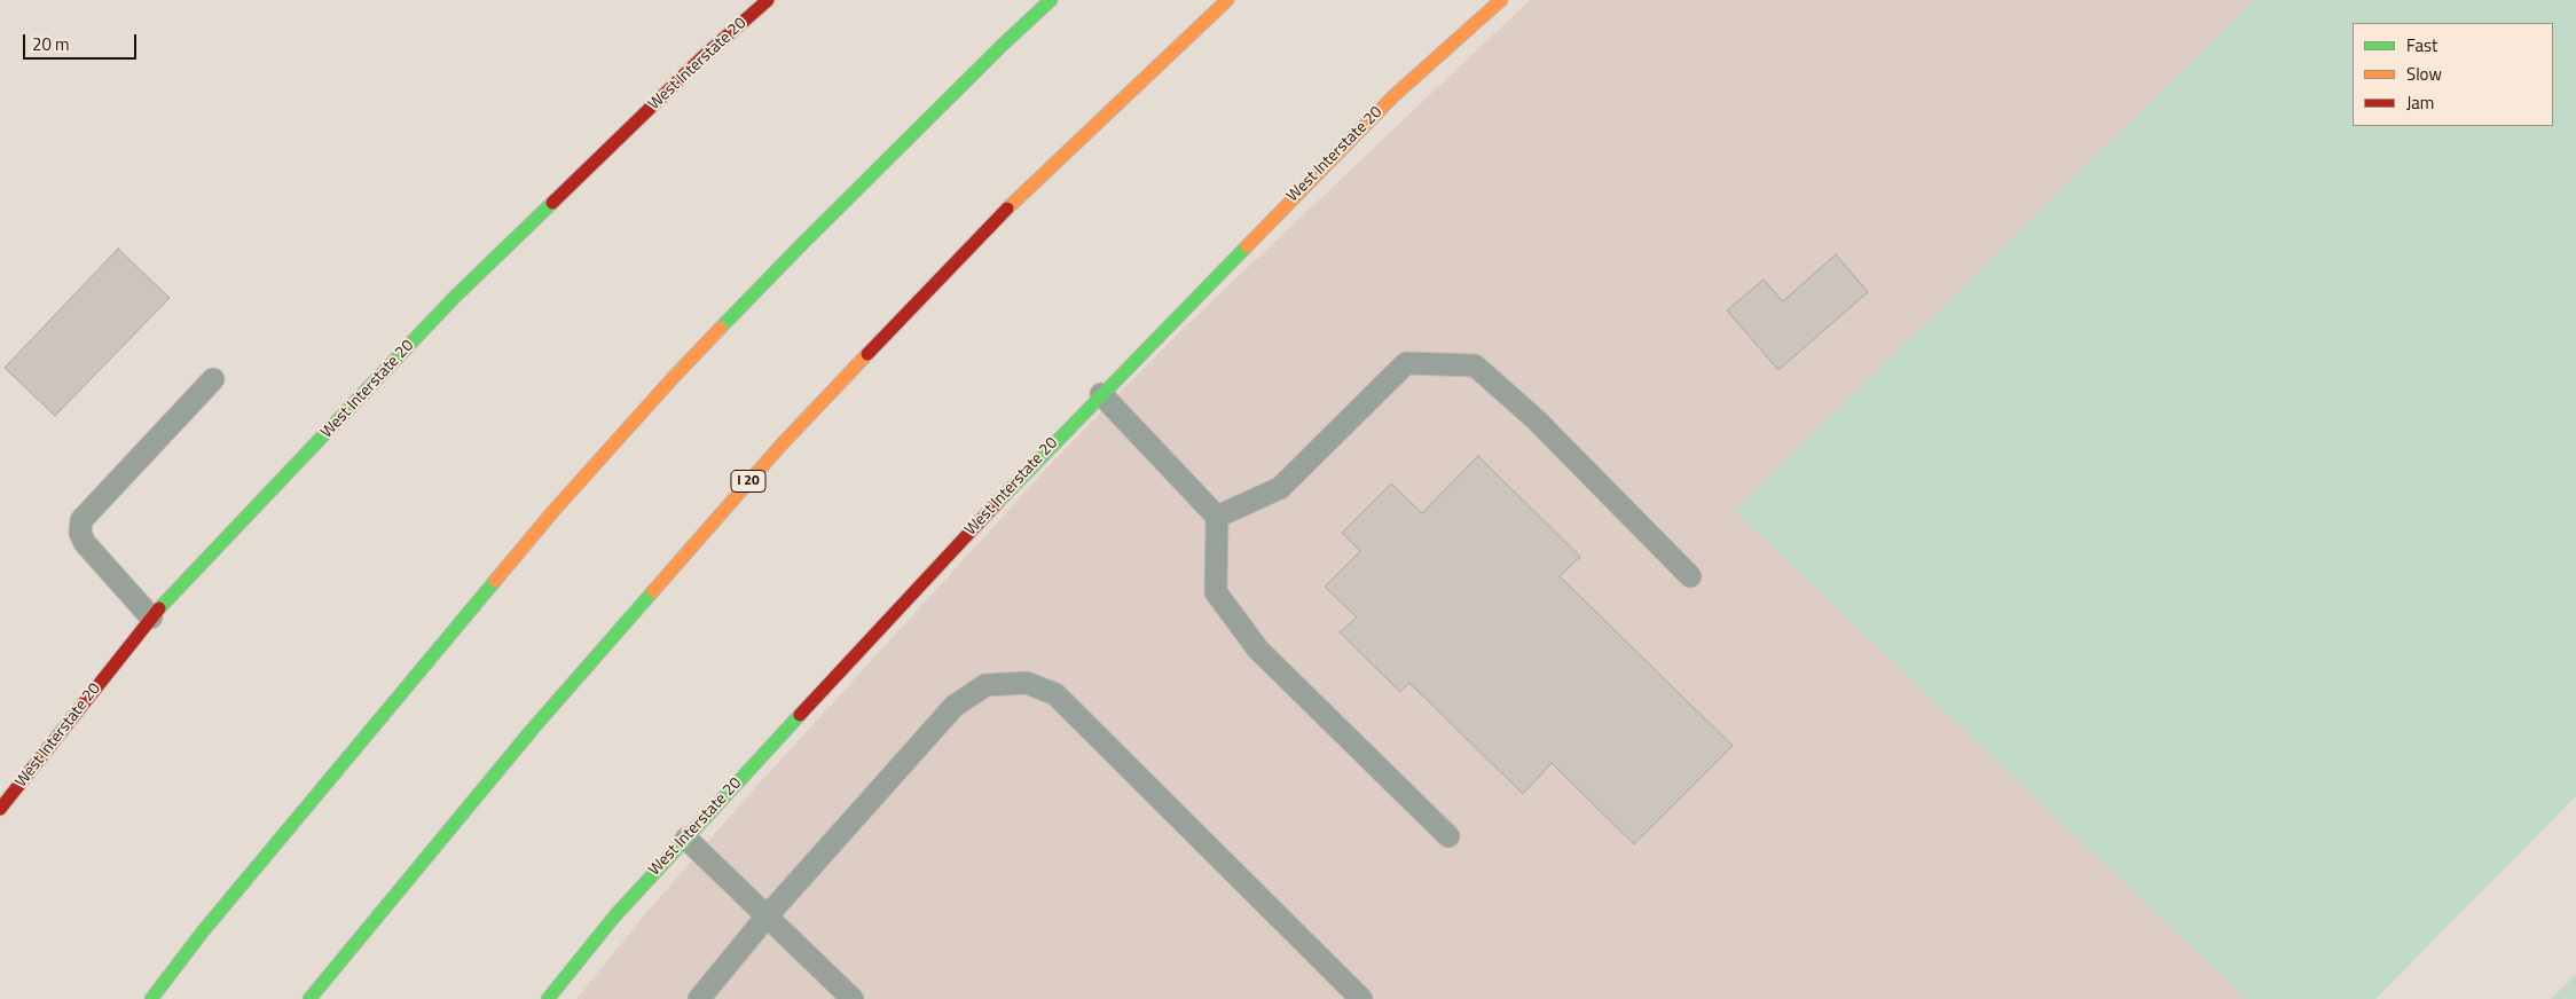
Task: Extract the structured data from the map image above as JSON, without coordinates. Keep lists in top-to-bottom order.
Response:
{
  "streets": {
    "main road": ["West Interstate 20", "I 20"]
  },
  "legend": ["Fast", "Slow", "Jam"],
  "scale_bar": "20 m"
}
